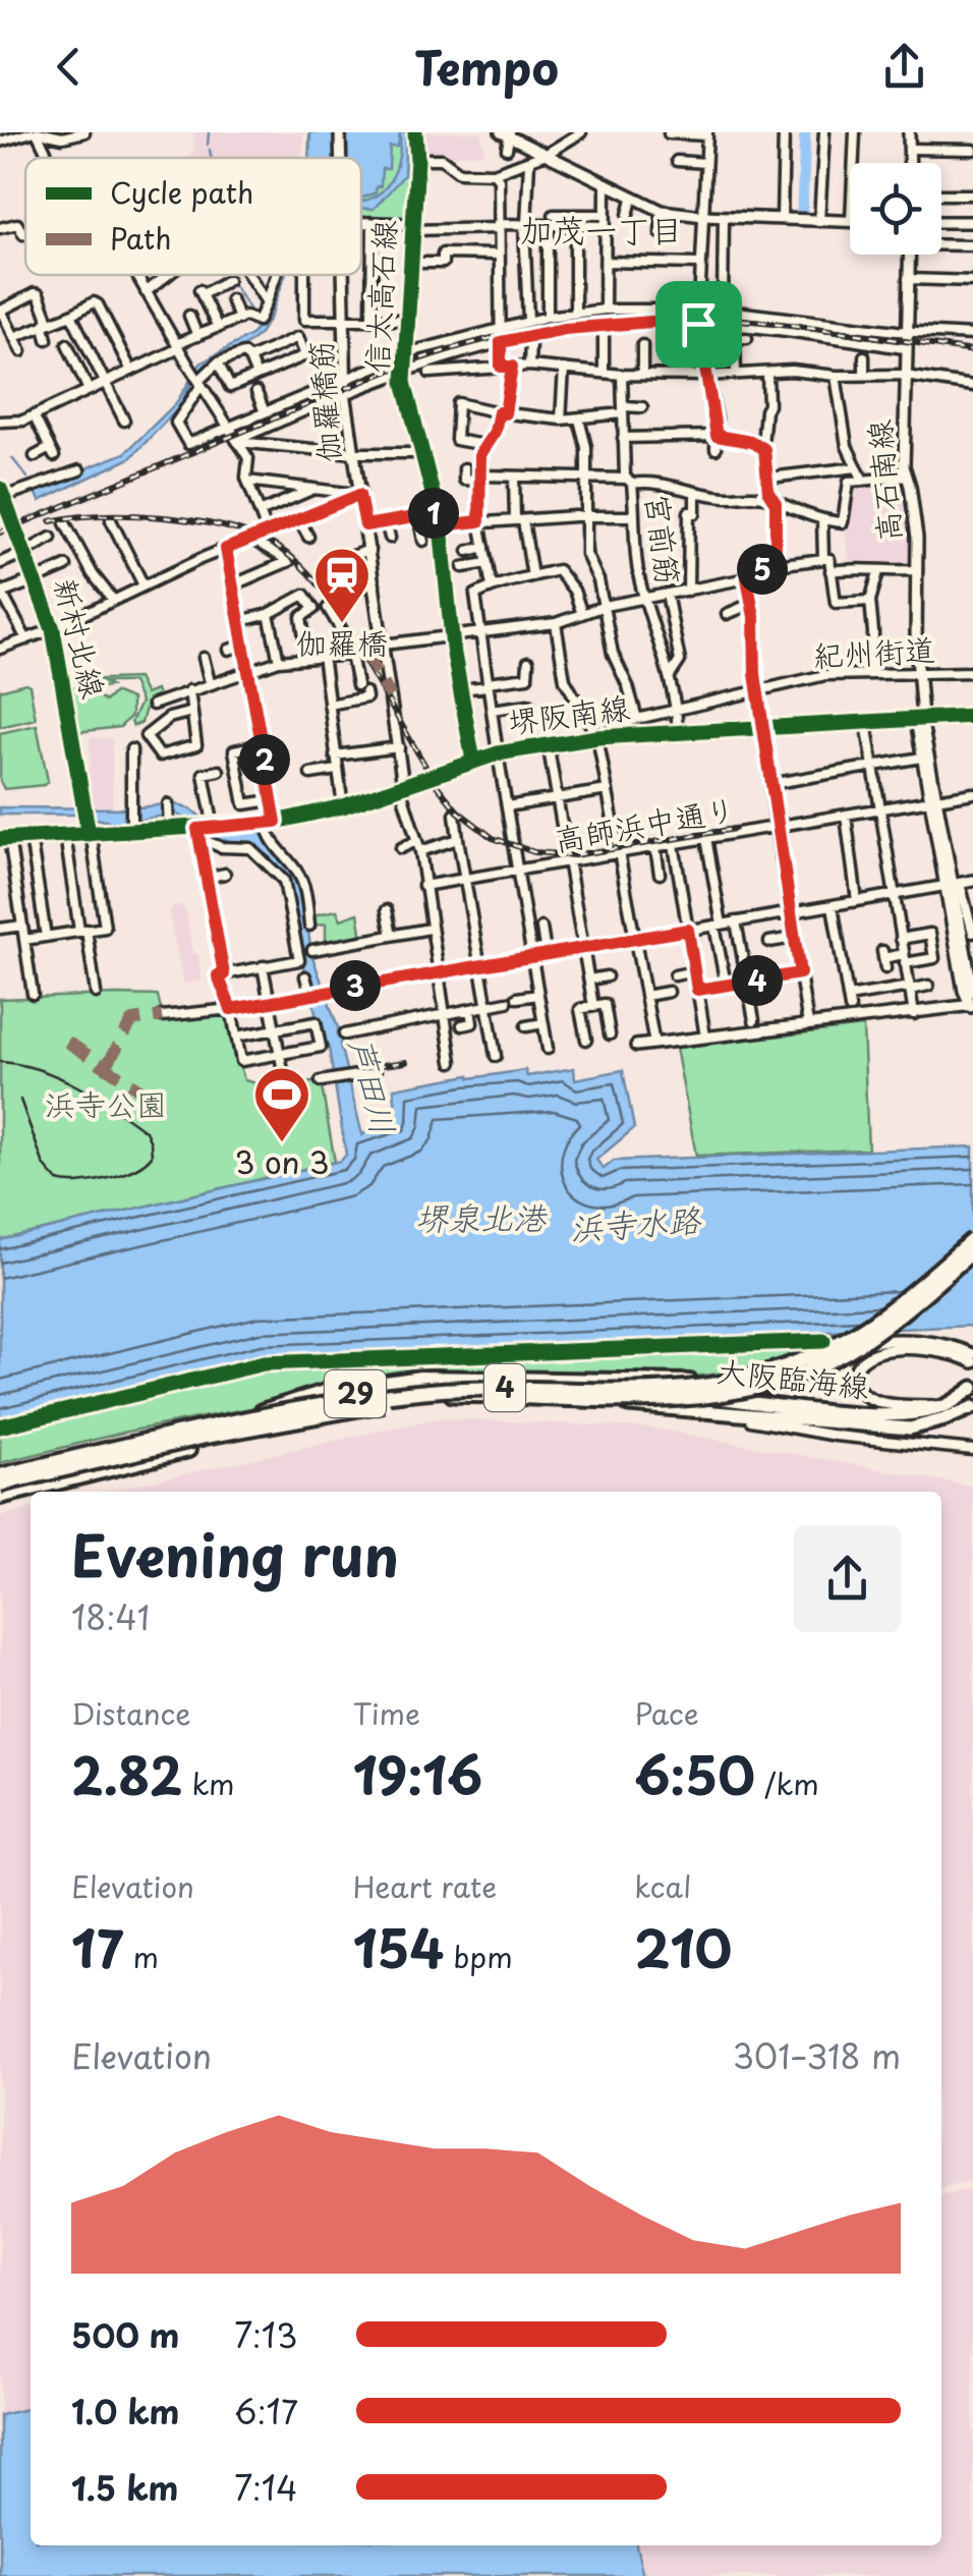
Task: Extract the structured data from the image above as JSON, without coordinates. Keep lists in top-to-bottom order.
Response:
{
  "streets": {
    "highway": ["4"],
    "main road": [
      "信太高石線",
      "堺阪南線",
      "大阪臨海線",
      "29"
    ],
    "street": [
      "伽羅橋筋",
      "高石南線",
      "宮前筋",
      "新村北線",
      "紀州街道",
      "高師浜中通り"
    ]
  },
  "crossings": [
    ["信太高石線", "堺阪南線"],
    ["伽羅橋筋", "堺阪南線"],
    ["高石南線", "紀州街道"],
    ["高石南線", "堺阪南線"],
    ["宮前筋", "紀州街道"],
    ["宮前筋", "堺阪南線"],
    ["新村北線", "堺阪南線"],
    ["紀州街道", "堺阪南線"],
    ["大阪臨海線", "4"]
  ],
  "districts": ["加茂一丁目"],
  "water": ["芦田川", "堺泉北港", "浜寺水路"],
  "parks": ["浜寺公園"],
  "places": {
    "station": ["伽羅橋"],
    "sports": ["3 on 3"]
  },
  "legend": ["Cycle path", "Path"],
  "page": {
    "header": "Tempo",
    "pins": [
      "1",
      "5",
      "2",
      "4",
      "3"
    ],
    "heading": ["Evening run", "18:41"],
    "stats": [
      ["Distance", "2.82 km"],
      ["Time", "19:16"],
      ["Pace", "6:50 /km"],
      ["Elevation", "17 m"],
      ["Heart rate", "154 bpm"],
      ["kcal", "210"]
    ],
    "chart": ["Elevation", "301–318 m"],
    "list": [
      {
        "name": "500 m",
        "note": "7:13"
      },
      {
        "name": "1.0 km",
        "note": "6:17"
      },
      {
        "name": "1.5 km",
        "note": "7:14"
      }
    ]
  }
}
